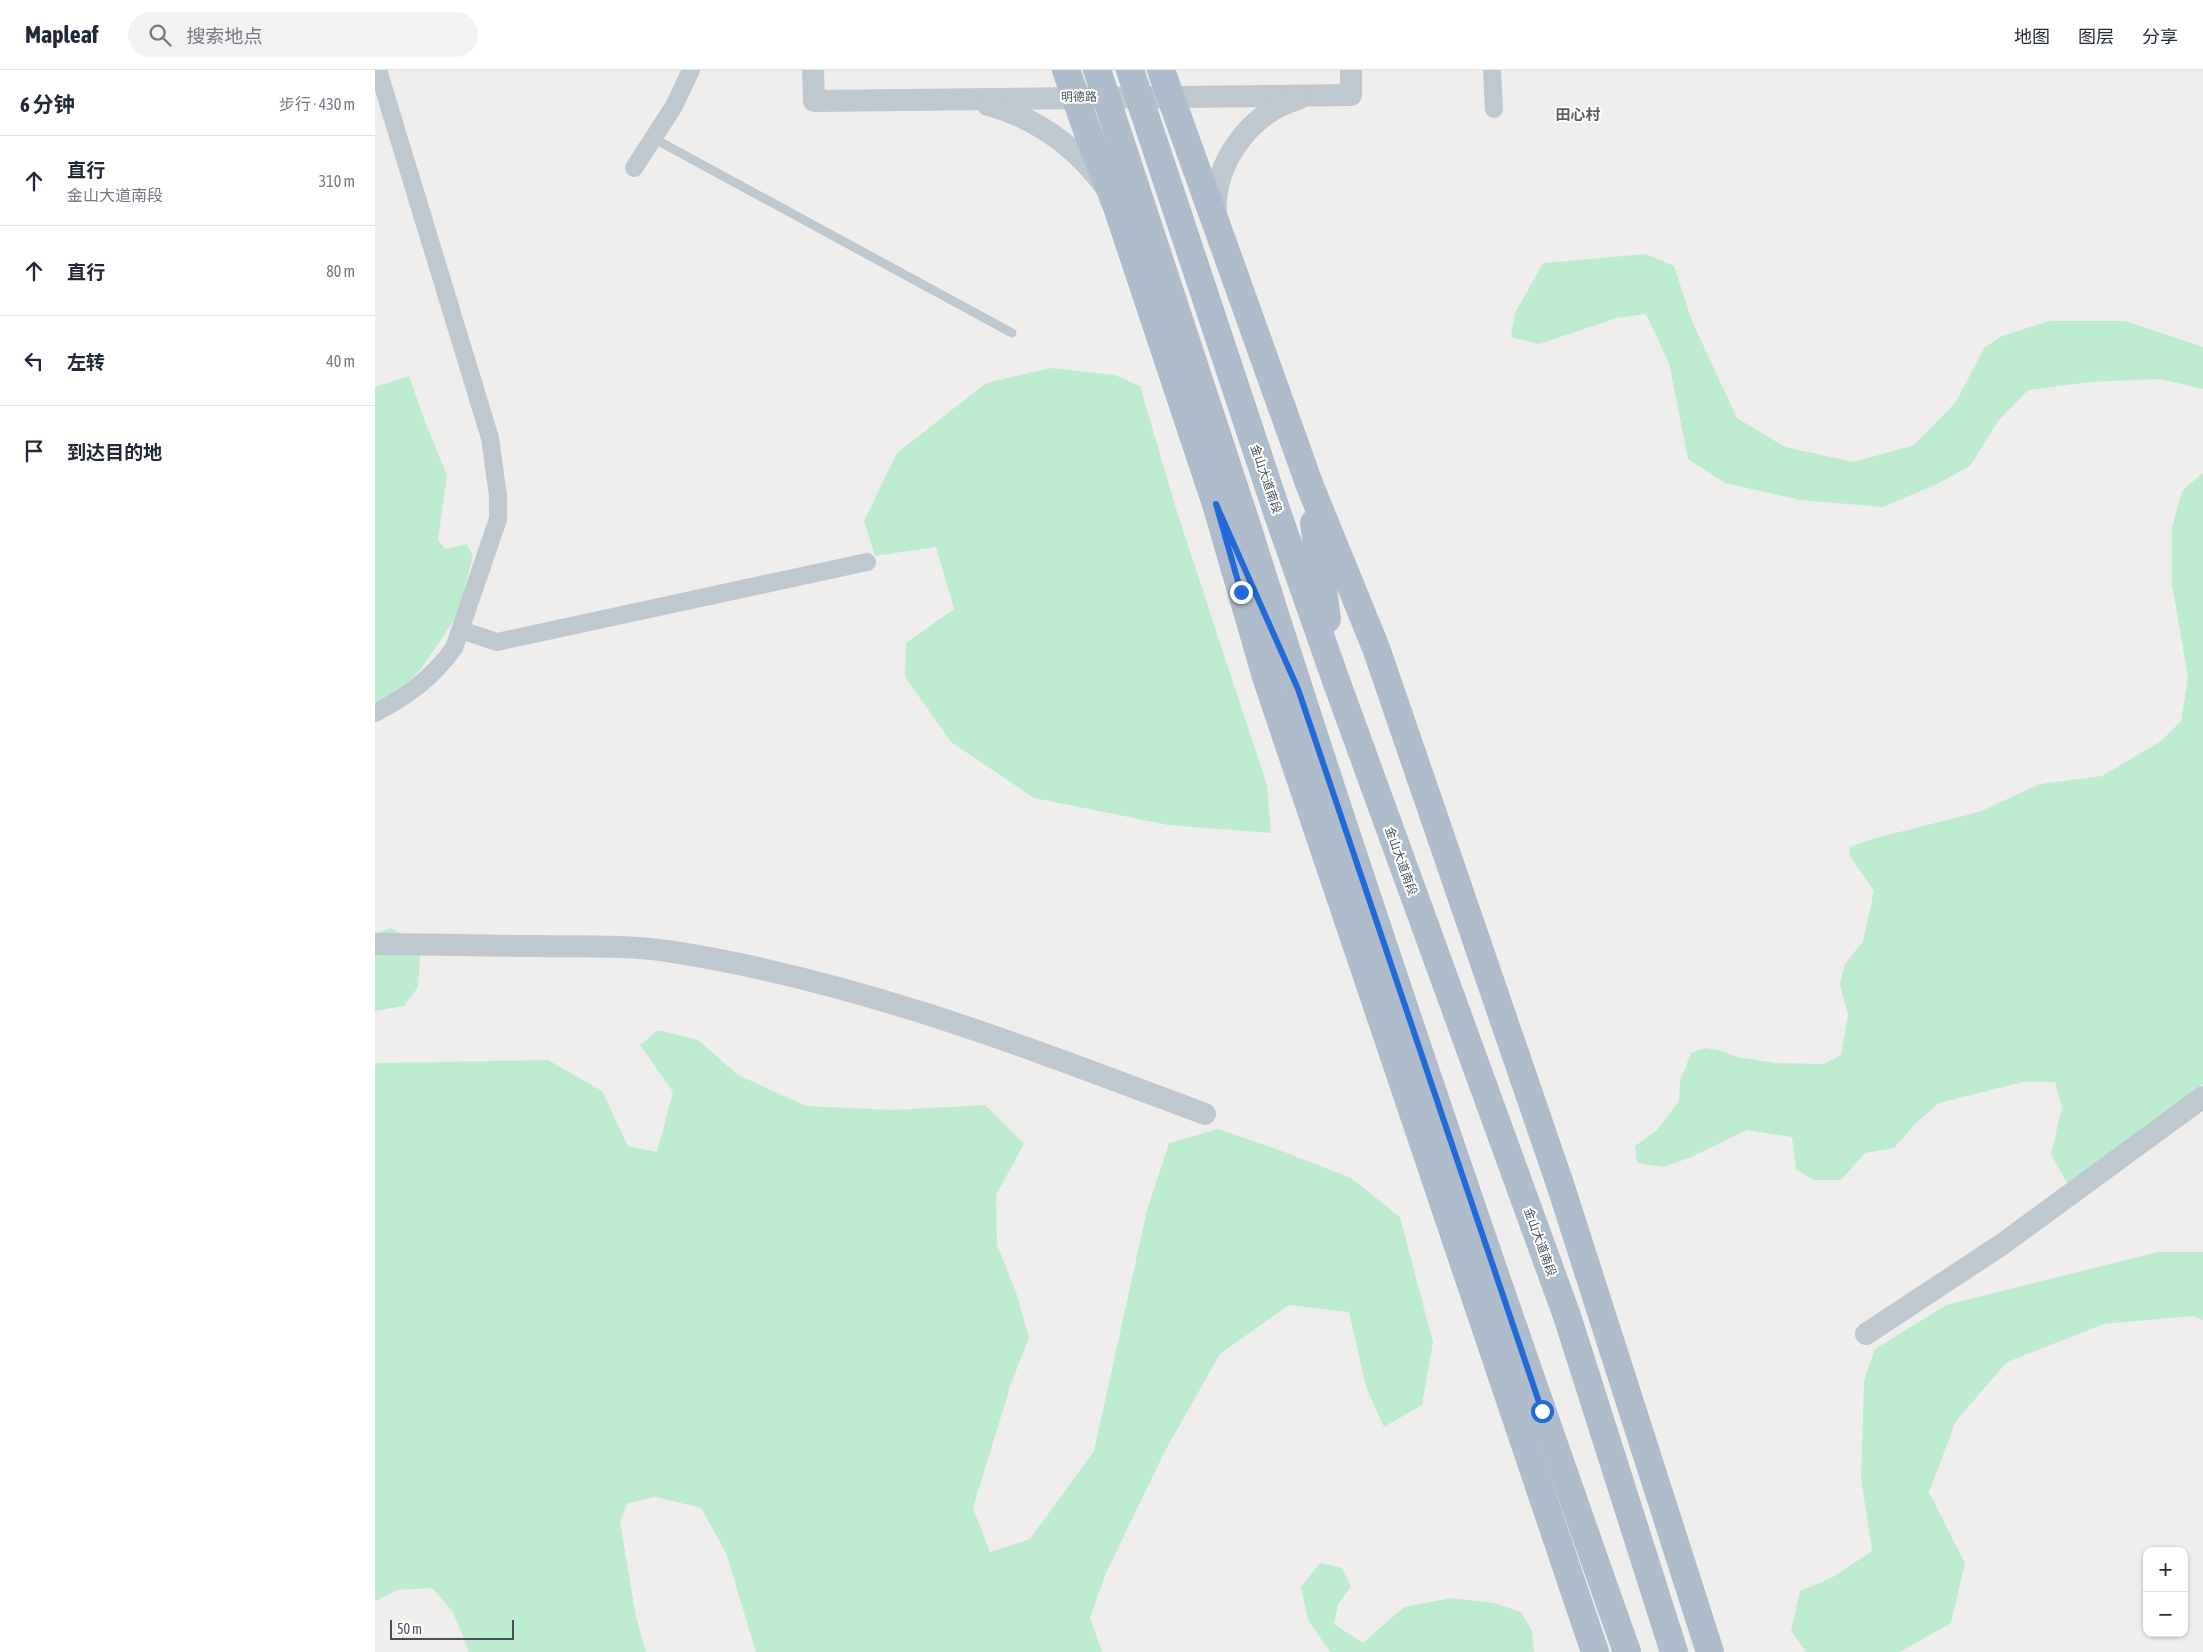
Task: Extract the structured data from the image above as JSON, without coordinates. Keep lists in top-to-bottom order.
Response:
{
  "streets": {
    "main road": ["金山大道南段"],
    "street": ["明德路"]
  },
  "districts": ["田心村"],
  "scale_bar": "50 m",
  "page": {
    "header": "Mapleaf",
    "search": "搜索地点",
    "nav": ["地图", "图层", "分享"],
    "heading": ["6 分钟", "步行 · 430 m"],
    "list": [
      ["直行", "金山大道南段", "310 m"],
      ["直行", "80 m"],
      ["左转", "40 m"],
      "到达目的地"
    ],
    "map_buttons": ["+", "−"],
    "scale": "50 m"
  }
}
